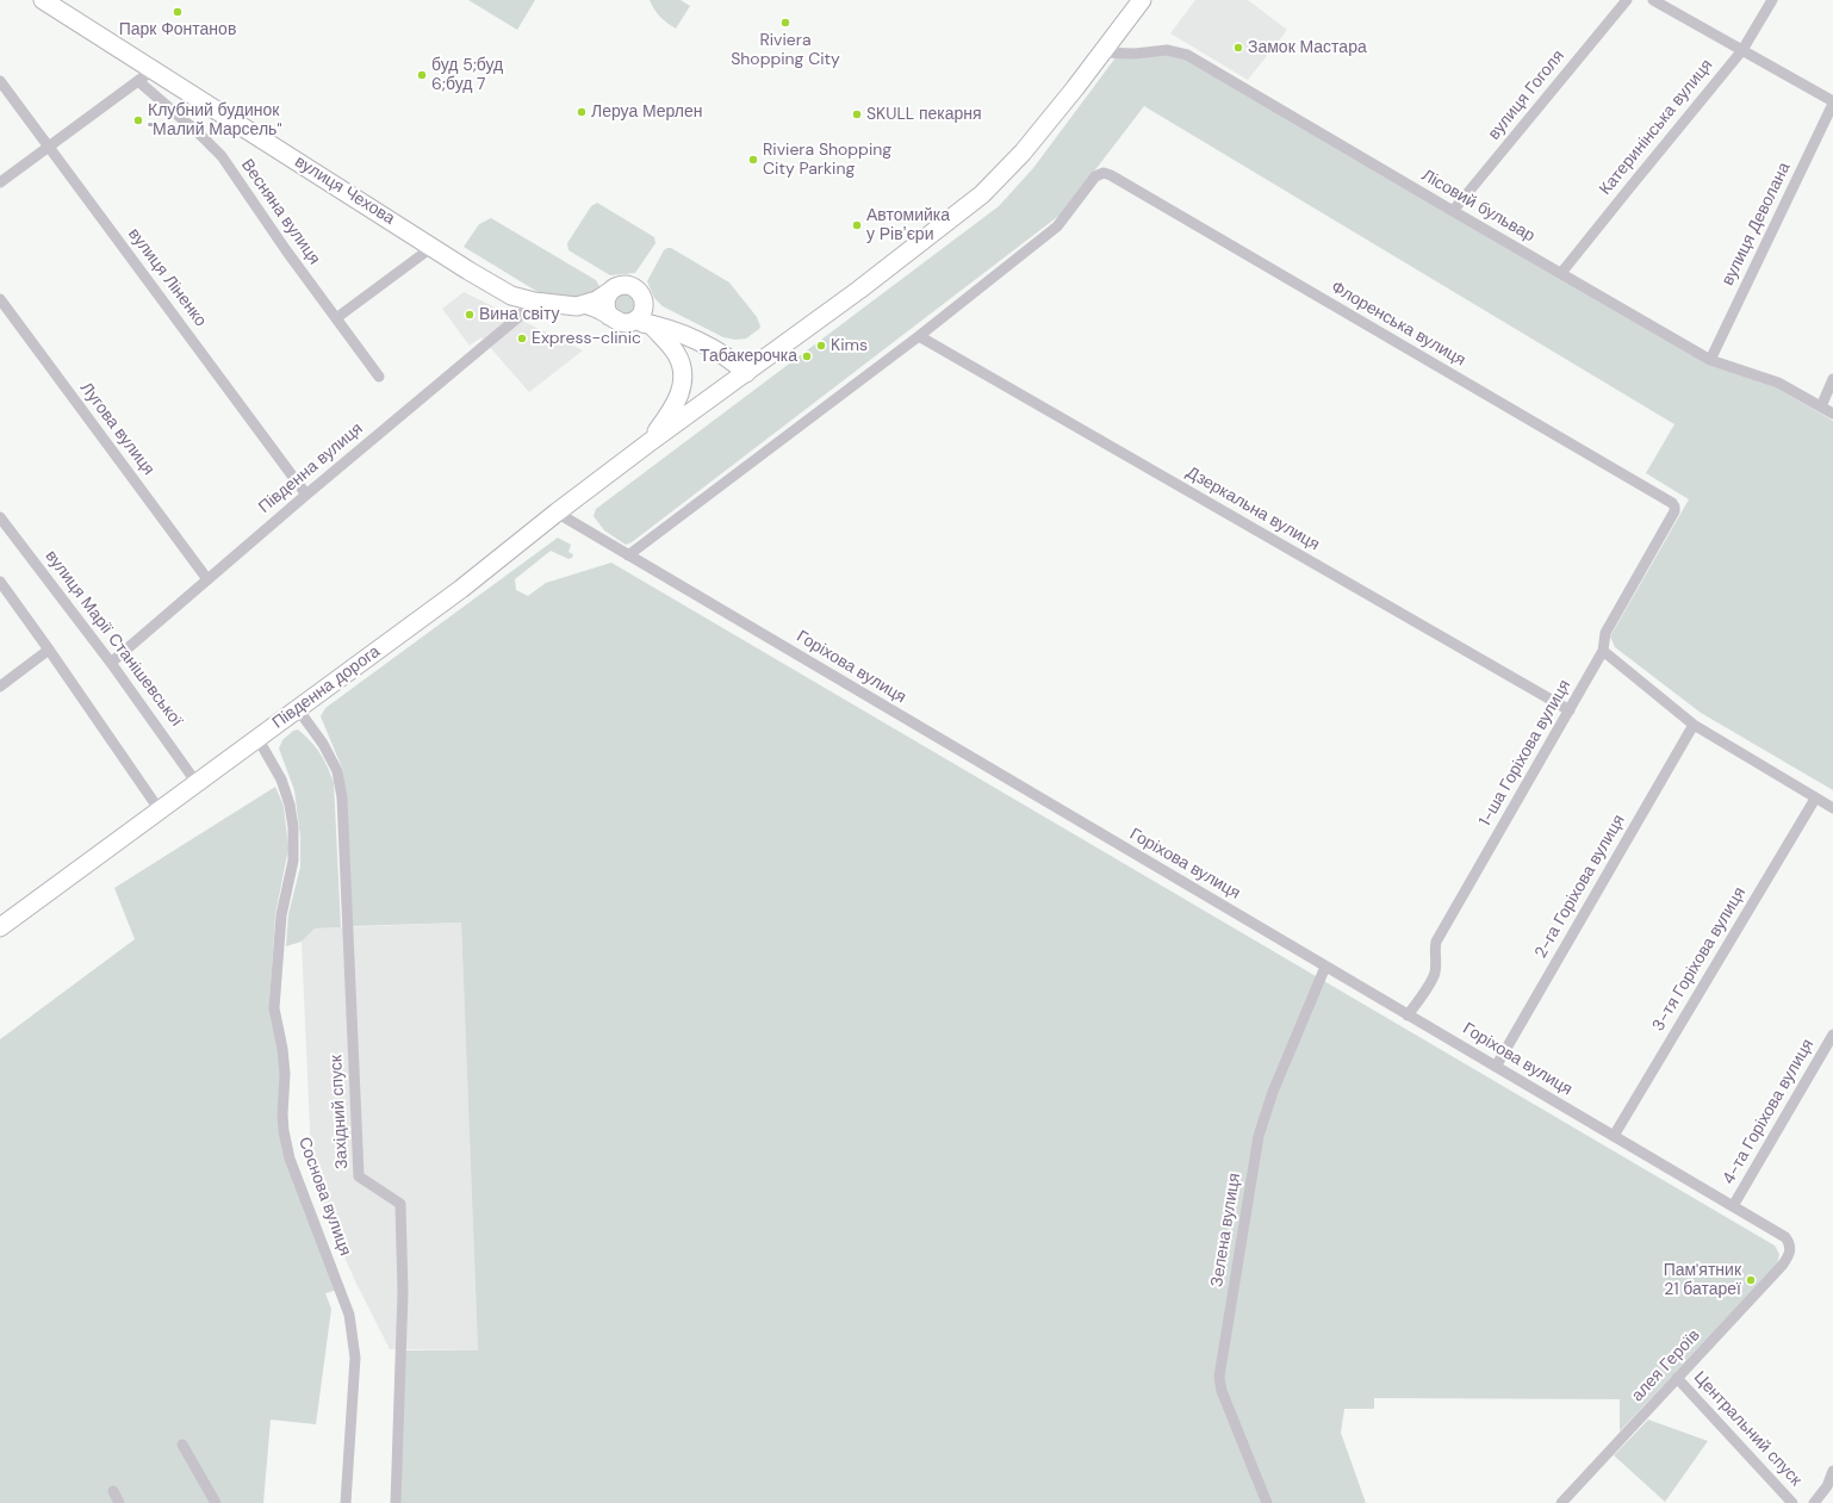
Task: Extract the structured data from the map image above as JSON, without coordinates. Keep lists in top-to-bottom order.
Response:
{
  "streets": {
    "main road": ["вулиця Чехова", "Південна дорога"],
    "street": [
      "вулиця Гоголя",
      "Катеринінська вулиця",
      "Лісовий бульвар",
      "Весняна вулиця",
      "вулиця Деволана",
      "вулиця Ліненко",
      "Флоренська вулиця",
      "Лугова вулиця",
      "Південна вулиця",
      "Дзеркальна вулиця",
      "вулиця Марії Станішевської",
      "Горіхова вулиця",
      "1-ша Горіхова вулиця",
      "2-га Горіхова вулиця",
      "3-тя Горіхова вулиця",
      "Західний спуск",
      "4-та Горіхова вулиця",
      "Соснова вулиця",
      "Зелена вулиця",
      "алея Героїв",
      "Центральний спуск"
    ]
  },
  "crossings": [
    ["вулиця Гоголя", "Лісовий бульвар"],
    ["Катеринінська вулиця", "Лісовий бульвар"],
    ["вулиця Чехова", "Південна вулиця"],
    ["Лісовий бульвар", "вулиця Деволана"],
    ["Лісовий бульвар", "Південна дорога"],
    ["вулиця Ліненко", "Південна вулиця"],
    ["Флоренська вулиця", "Дзеркальна вулиця"],
    ["Флоренська вулиця", "1-ша Горіхова вулиця"],
    ["Лугова вулиця", "Південна вулиця"],
    ["Південна вулиця", "вулиця Марії Станішевської"],
    ["Дзеркальна вулиця", "1-ша Горіхова вулиця"],
    ["вулиця Марії Станішевської", "Південна дорога"],
    ["Горіхова вулиця", "Південна дорога"],
    ["Горіхова вулиця", "1-ша Горіхова вулиця"],
    ["Горіхова вулиця", "2-га Горіхова вулиця"],
    ["Горіхова вулиця", "3-тя Горіхова вулиця"],
    ["Горіхова вулиця", "4-та Горіхова вулиця"],
    ["Горіхова вулиця", "Зелена вулиця"],
    ["Горіхова вулиця", "алея Героїв"],
    ["Південна дорога", "Західний спуск"],
    ["Південна дорога", "Соснова вулиця"],
    ["алея Героїв", "Центральний спуск"]
  ],
  "places": [
    "Парк Фонтанов",
    "Riviera Shopping City",
    "Замок Мастара",
    "буд 5;буд 6;буд 7",
    "Леруа Мерлен",
    "SKULL пекарня",
    "Клубний будинок \"Малий Марсель\"",
    "Riviera Shopping City Parking",
    "Автомийка у Рівʼєри",
    "Вина світу",
    "Express-clinic",
    "Kims",
    "Табакерочка",
    "Пам'ятник 21 батареї"
  ]
}
